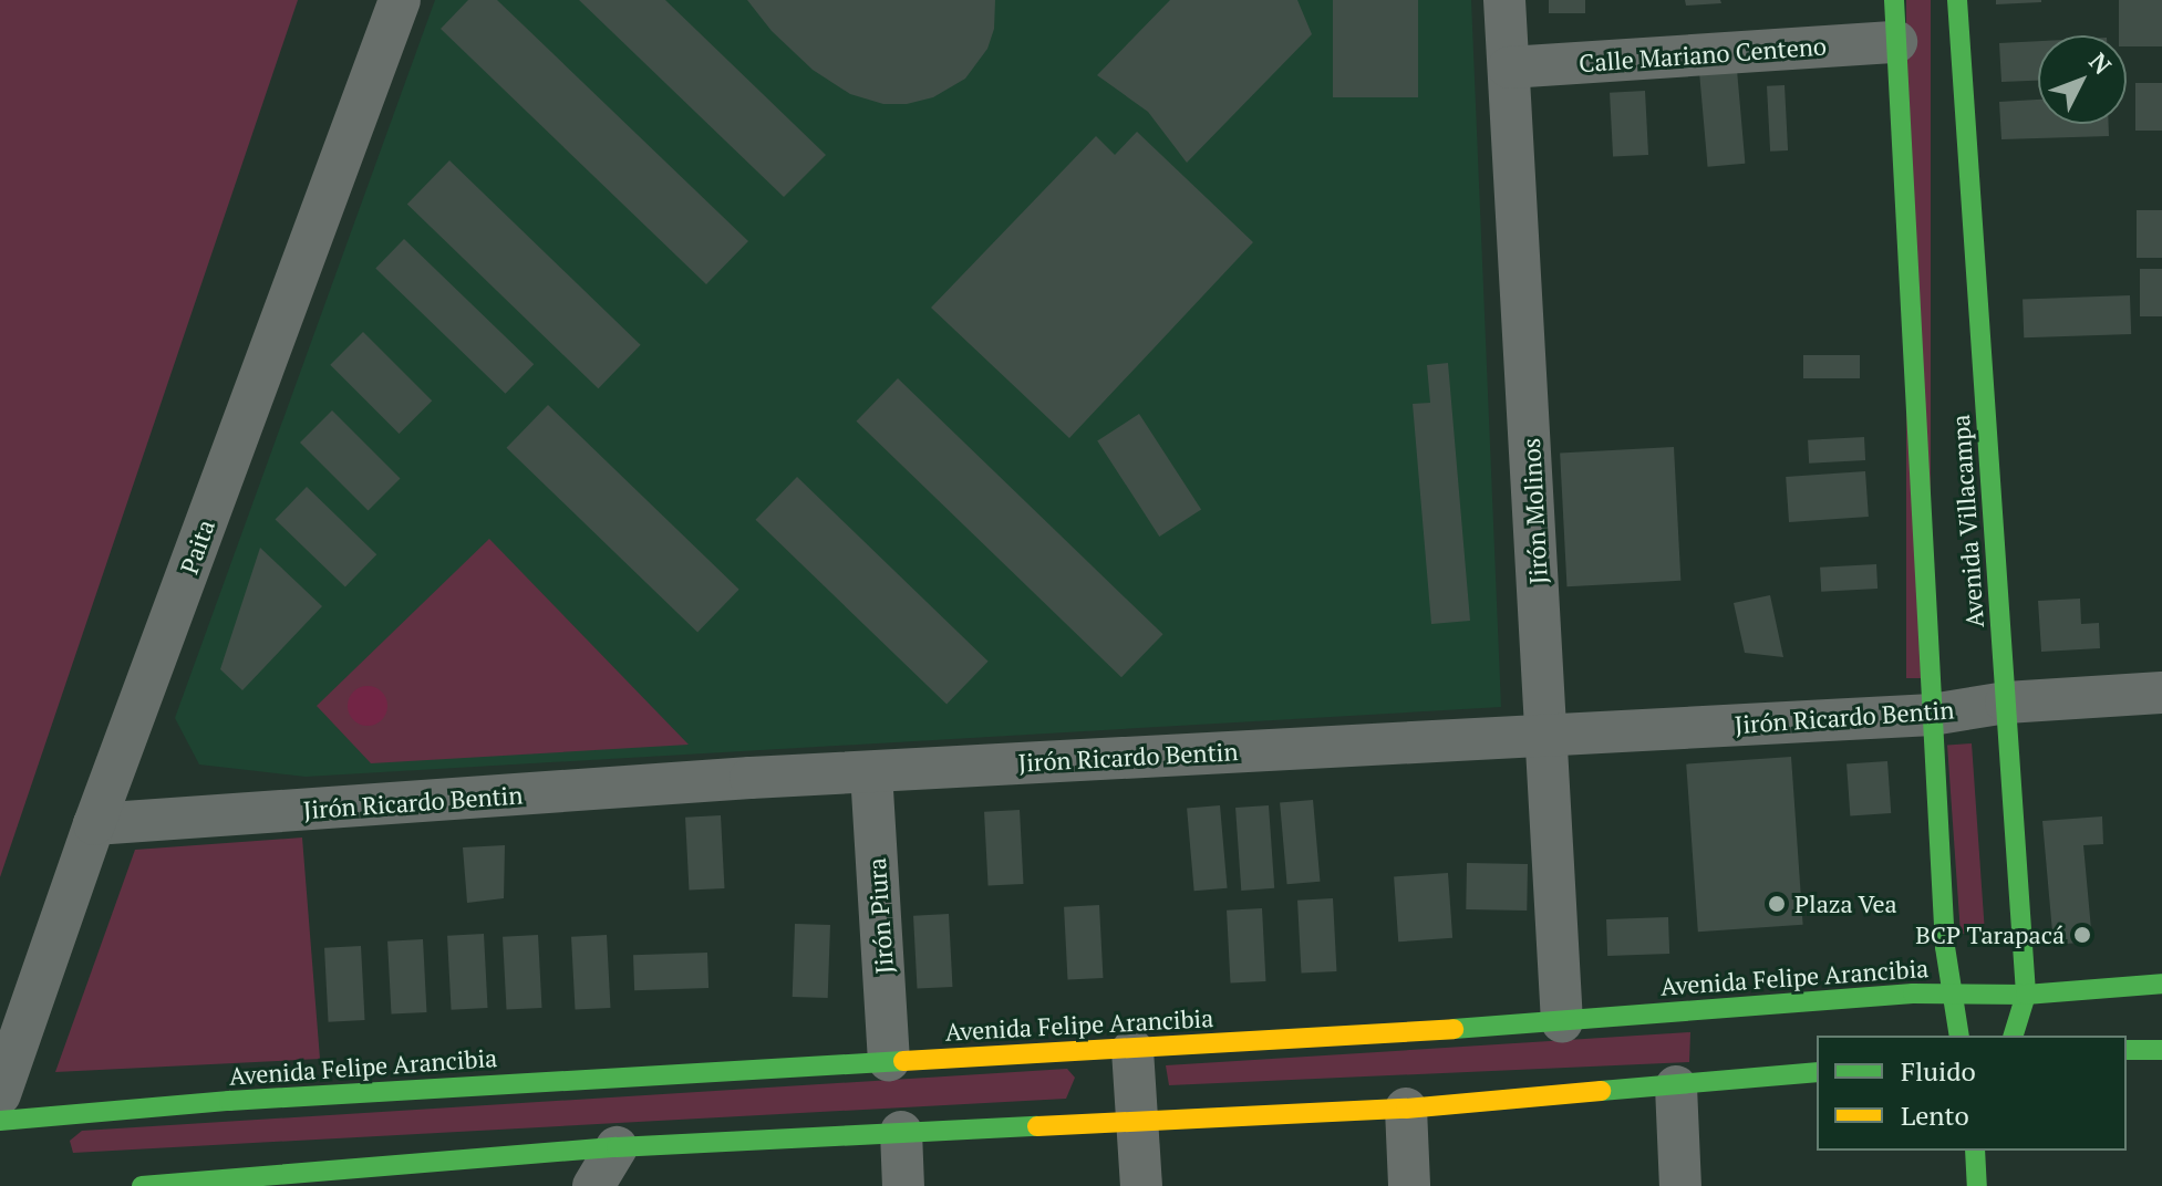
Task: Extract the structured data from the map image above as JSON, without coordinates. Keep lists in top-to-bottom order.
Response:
{
  "streets": {
    "main road": ["Avenida Villacampa", "Avenida Felipe Arancibia"],
    "street": [
      "Calle Mariano Centeno",
      "Jirón Molinos",
      "Paita",
      "Jirón Ricardo Bentin",
      "Jirón Piura"
    ]
  },
  "crossings": [
    ["Calle Mariano Centeno", "Jirón Molinos"],
    ["Calle Mariano Centeno", "Avenida Villacampa"],
    ["Jirón Molinos", "Jirón Ricardo Bentin"],
    ["Jirón Molinos", "Avenida Felipe Arancibia"],
    ["Avenida Villacampa", "Jirón Ricardo Bentin"],
    ["Avenida Villacampa", "Avenida Felipe Arancibia"],
    ["Paita", "Jirón Ricardo Bentin"],
    ["Jirón Ricardo Bentin", "Jirón Piura"],
    ["Jirón Piura", "Avenida Felipe Arancibia"]
  ],
  "places": ["Plaza Vea", "BCP Tarapacá"],
  "legend": ["Fluido", "Lento"],
  "north": "top right"
}
